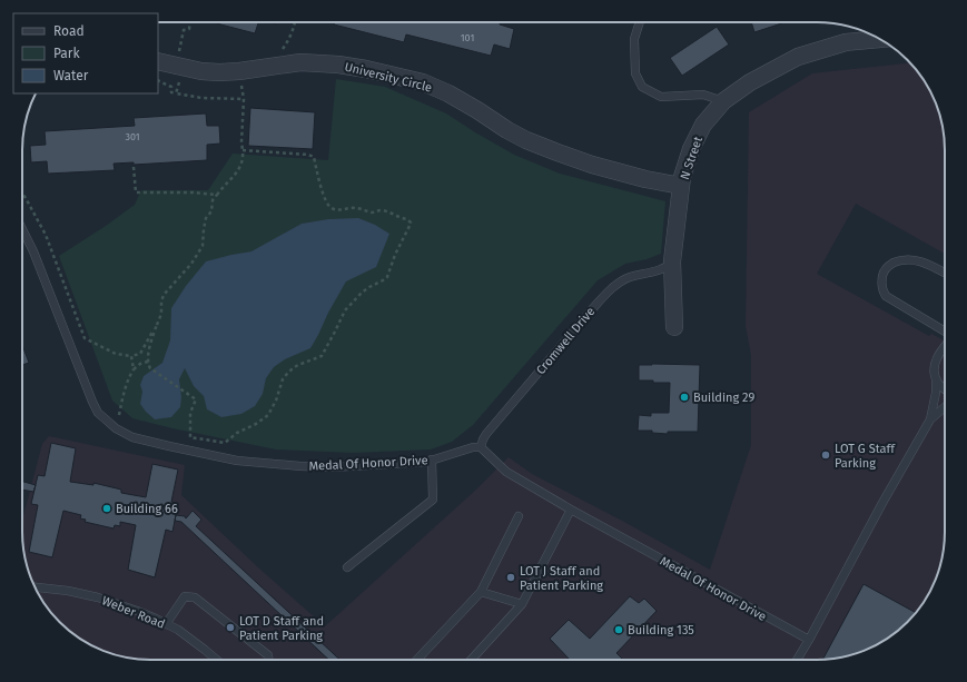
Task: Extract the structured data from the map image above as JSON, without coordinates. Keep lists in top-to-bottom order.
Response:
{
  "streets": {
    "street": ["University Circle", "N Street"],
    "lane": ["Cromwell Drive", "Medal Of Honor Drive", "Weber Road"]
  },
  "crossings": [
    ["University Circle", "N Street"],
    ["N Street", "Cromwell Drive"],
    ["Cromwell Drive", "Medal Of Honor Drive"]
  ],
  "places": [
    "Building 29",
    "LOT G Staff Parking",
    "Building 66",
    "LOT J Staff and Patient Parking",
    "LOT D Staff and Patient Parking",
    "Building 135"
  ],
  "house_numbers": ["101", "301"],
  "legend": ["Road", "Park", "Water"]
}
